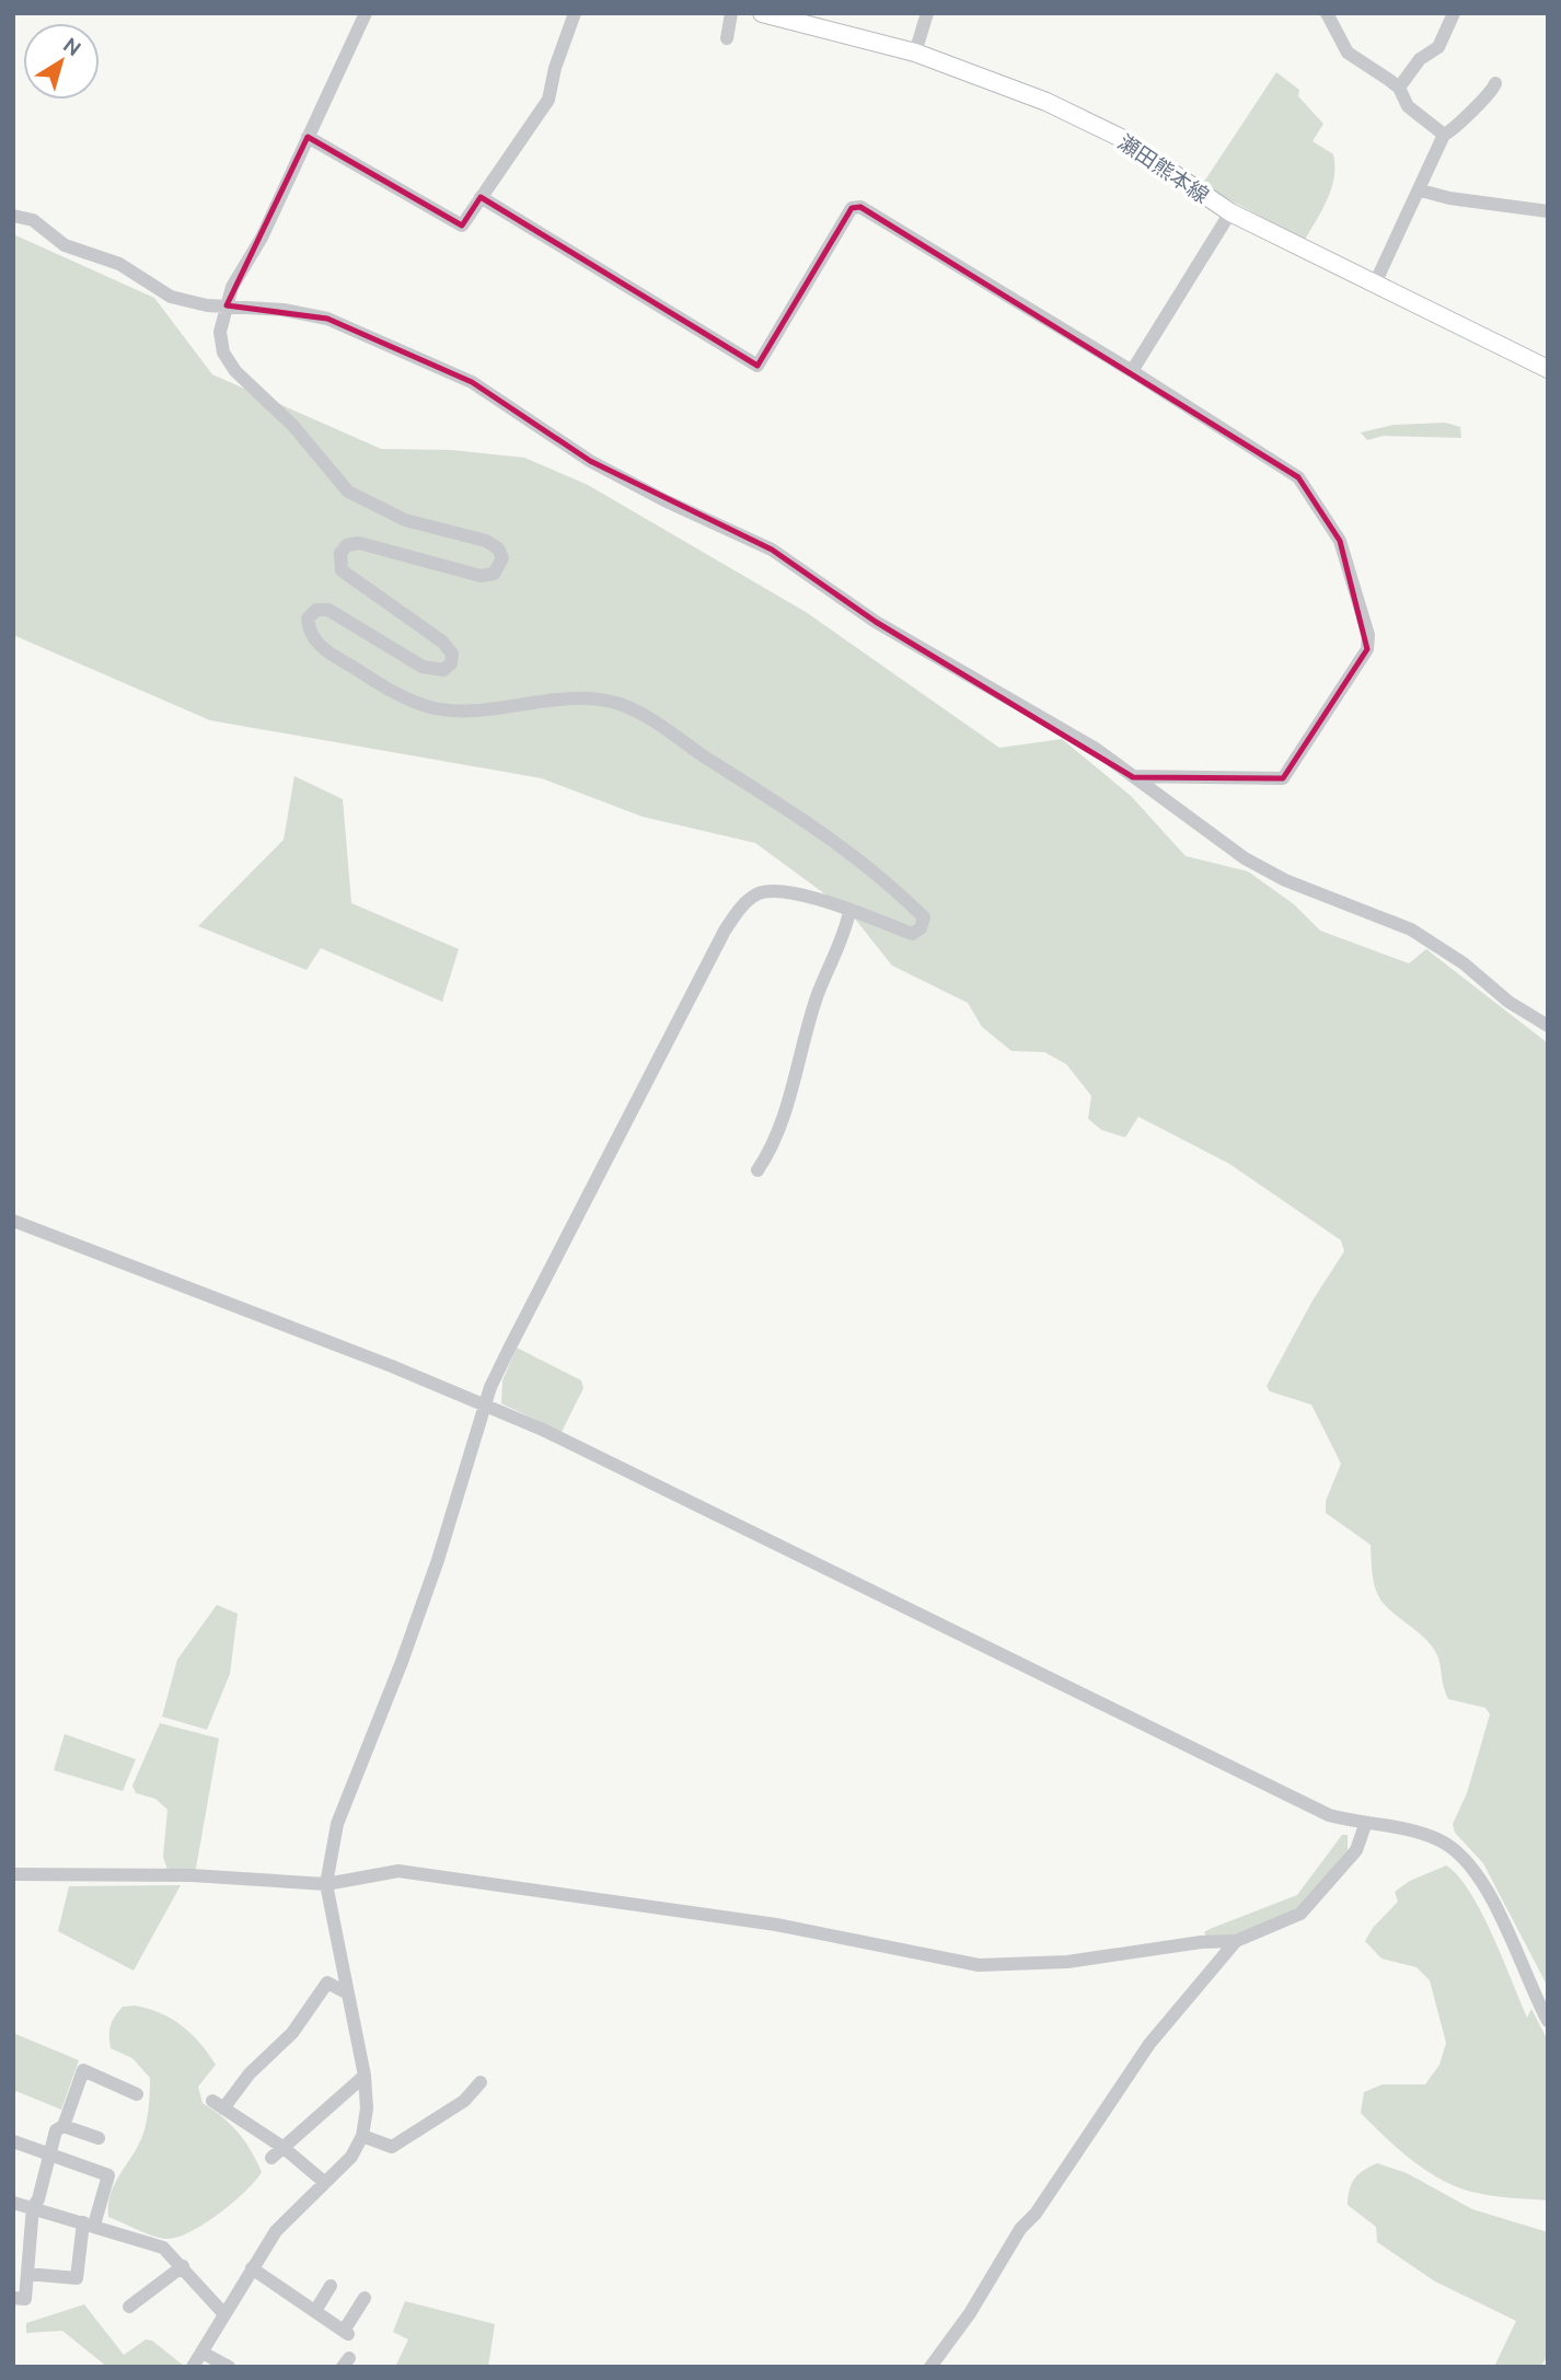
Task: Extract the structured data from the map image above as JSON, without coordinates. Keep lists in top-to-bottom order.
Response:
{
  "streets": {
    "main road": ["瀬田熊本線"]
  },
  "north": "top right"
}
